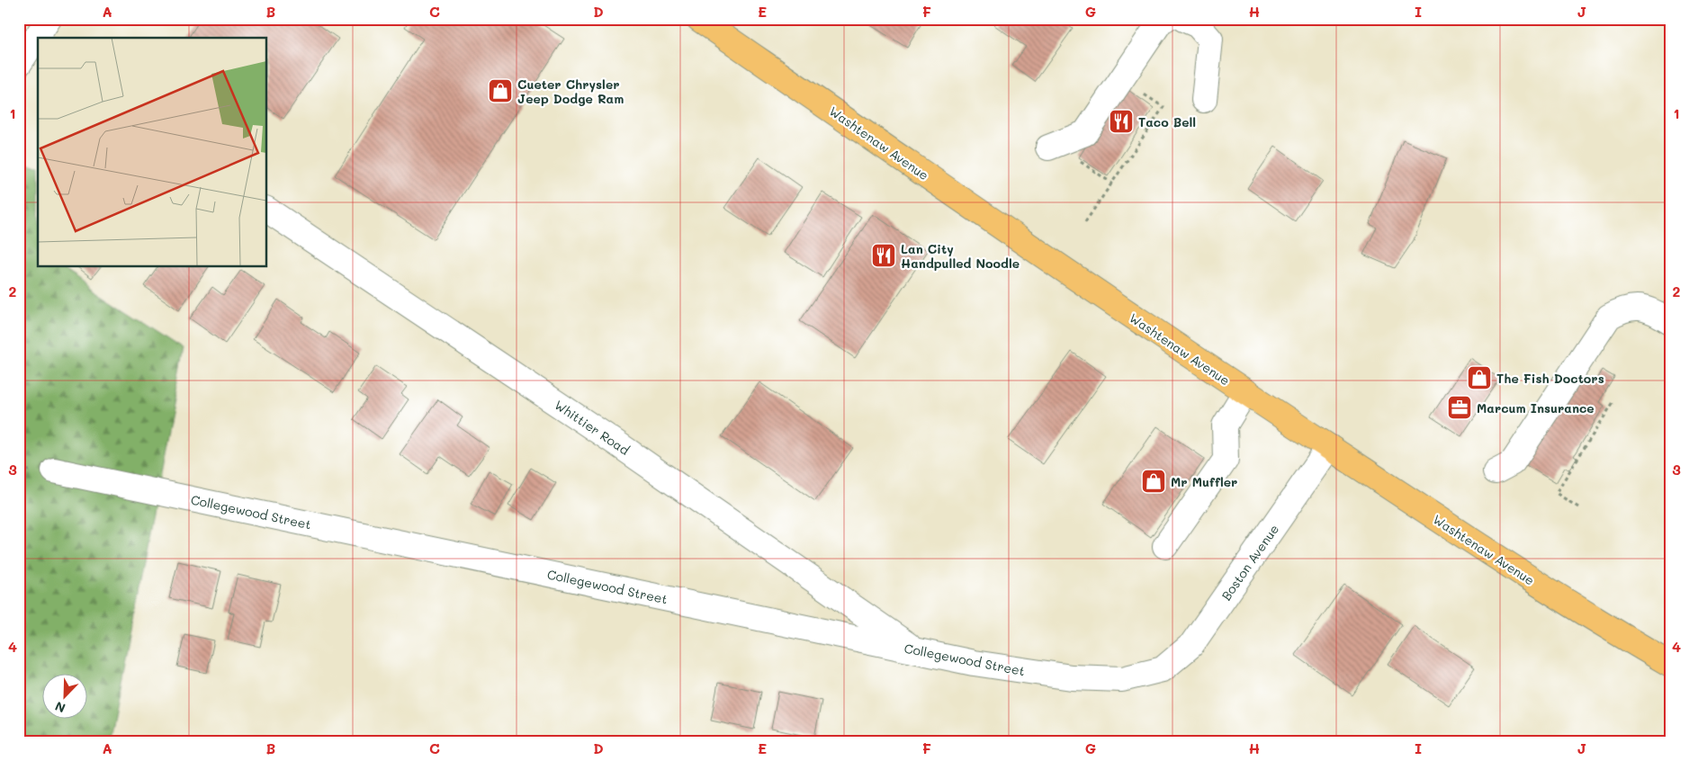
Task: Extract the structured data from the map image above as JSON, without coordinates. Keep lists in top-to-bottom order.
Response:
{
  "streets": {
    "main road": ["Washtenaw Avenue"],
    "street": ["Whittier Road", "Collegewood Street", "Boston Avenue"]
  },
  "crossings": [
    ["Washtenaw Avenue", "Boston Avenue"],
    ["Whittier Road", "Collegewood Street"],
    ["Collegewood Street", "Boston Avenue"]
  ],
  "places": {
    "shop": ["Cueter Chrysler Jeep Dodge Ram", "The Fish Doctors", "Mr Muffler"],
    "restaurant": ["Taco Bell", "Lan City Handpulled Noodle"],
    "office": ["Marcum Insurance"]
  },
  "north": "bottom left",
  "grid": {
    "columns": [
      "A",
      "B",
      "C",
      "D",
      "E",
      "F",
      "G",
      "H",
      "I",
      "J"
    ],
    "rows": [
      "1",
      "2",
      "3",
      "4"
    ]
  }
}
